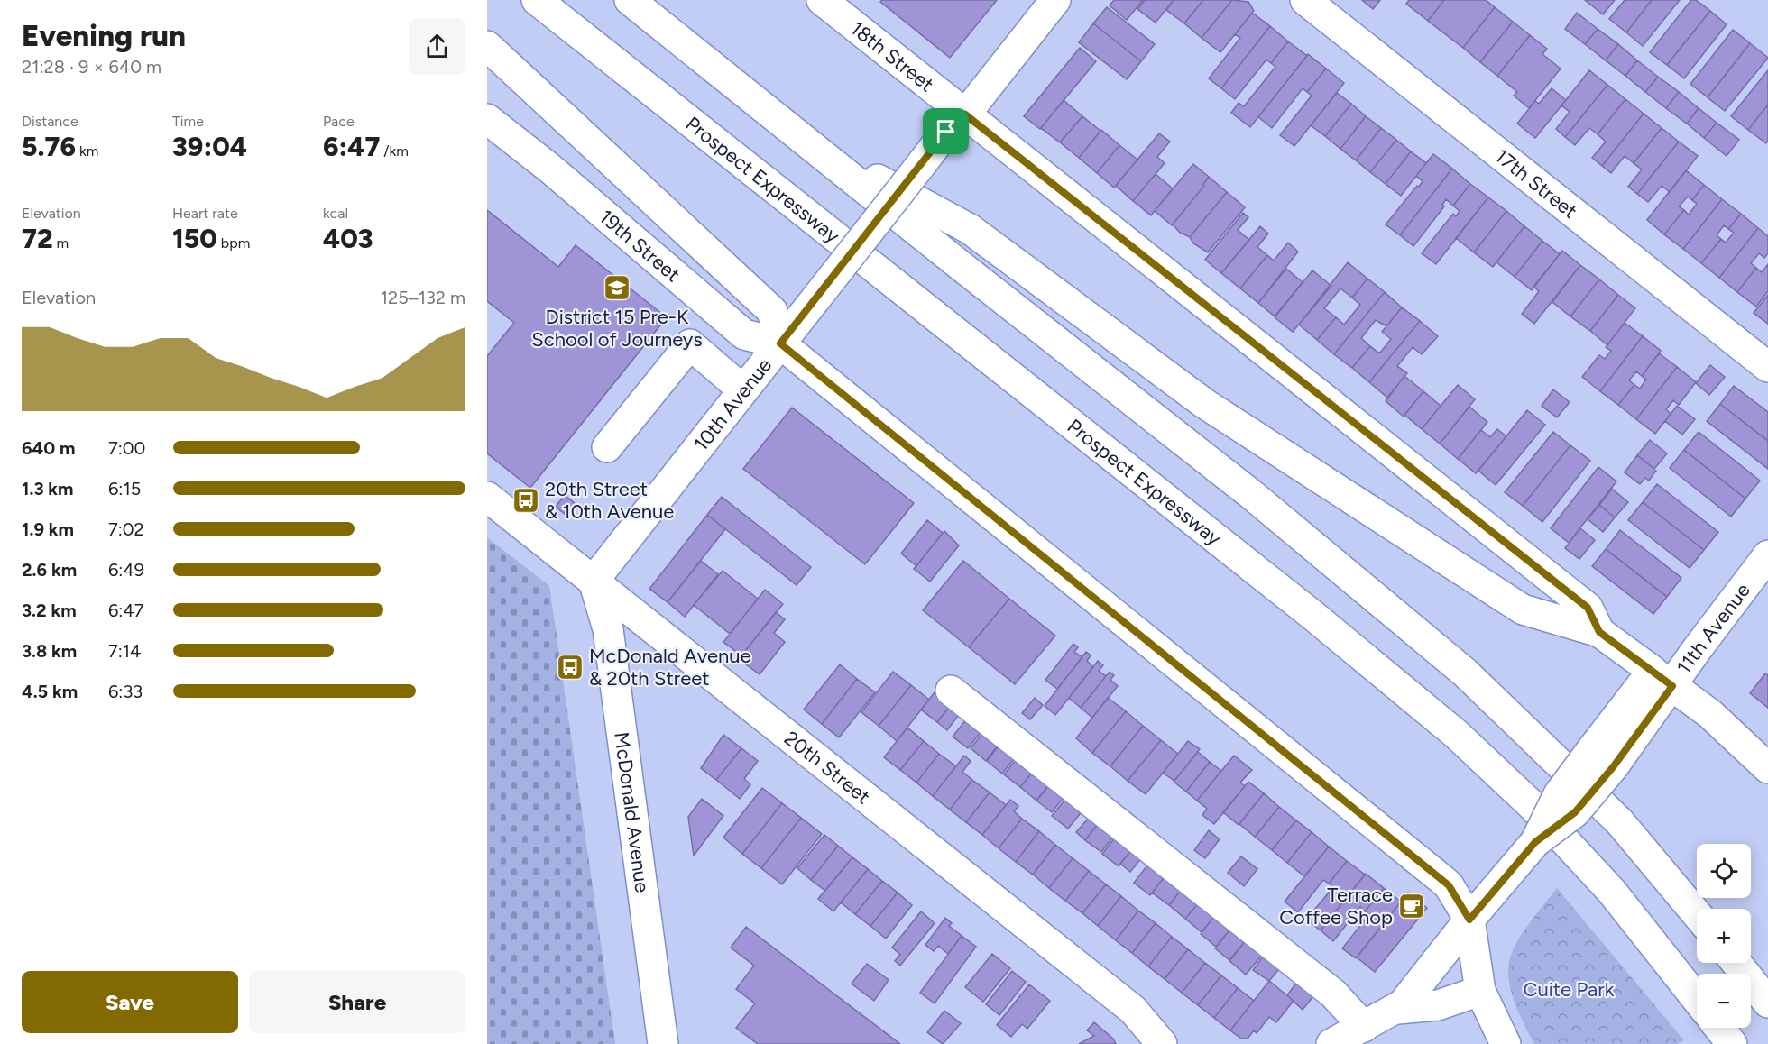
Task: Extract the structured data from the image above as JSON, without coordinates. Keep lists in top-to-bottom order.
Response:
{
  "streets": {
    "main road": [
      "18th Street",
      "Prospect Expressway",
      "17th Street",
      "19th Street",
      "10th Avenue",
      "11th Avenue",
      "20th Street",
      "McDonald Avenue"
    ]
  },
  "crossings": [
    ["18th Street", "10th Avenue"],
    ["18th Street", "11th Avenue"],
    ["19th Street", "10th Avenue"],
    ["19th Street", "11th Avenue"],
    ["10th Avenue", "20th Street"],
    ["10th Avenue", "McDonald Avenue"],
    ["20th Street", "McDonald Avenue"]
  ],
  "parks": ["Cuite Park"],
  "places": {
    "school or university": ["District 15 Pre-K School of Journeys"],
    "bus stop": ["20th Street & 10th Avenue", "McDonald Avenue & 20th Street"],
    "cafe": ["Terrace Coffee Shop"]
  },
  "page": {
    "heading": ["Evening run", "21:28 · 9 × 640 m"],
    "stats": [
      ["Distance", "5.76 km"],
      ["Time", "39:04"],
      ["Pace", "6:47 /km"],
      ["Elevation", "72 m"],
      ["Heart rate", "150 bpm"],
      ["kcal", "403"]
    ],
    "chart": ["Elevation", "125–132 m"],
    "list": [
      {
        "name": "640 m",
        "note": "7:00"
      },
      {
        "name": "1.3 km",
        "note": "6:15"
      },
      {
        "name": "1.9 km",
        "note": "7:02"
      },
      {
        "name": "2.6 km",
        "note": "6:49"
      },
      {
        "name": "3.2 km",
        "note": "6:47"
      },
      {
        "name": "3.8 km",
        "note": "7:14"
      },
      {
        "name": "4.5 km",
        "note": "6:33"
      }
    ],
    "map_buttons": ["+", "−"],
    "buttons": ["Save", "Share"]
  }
}
